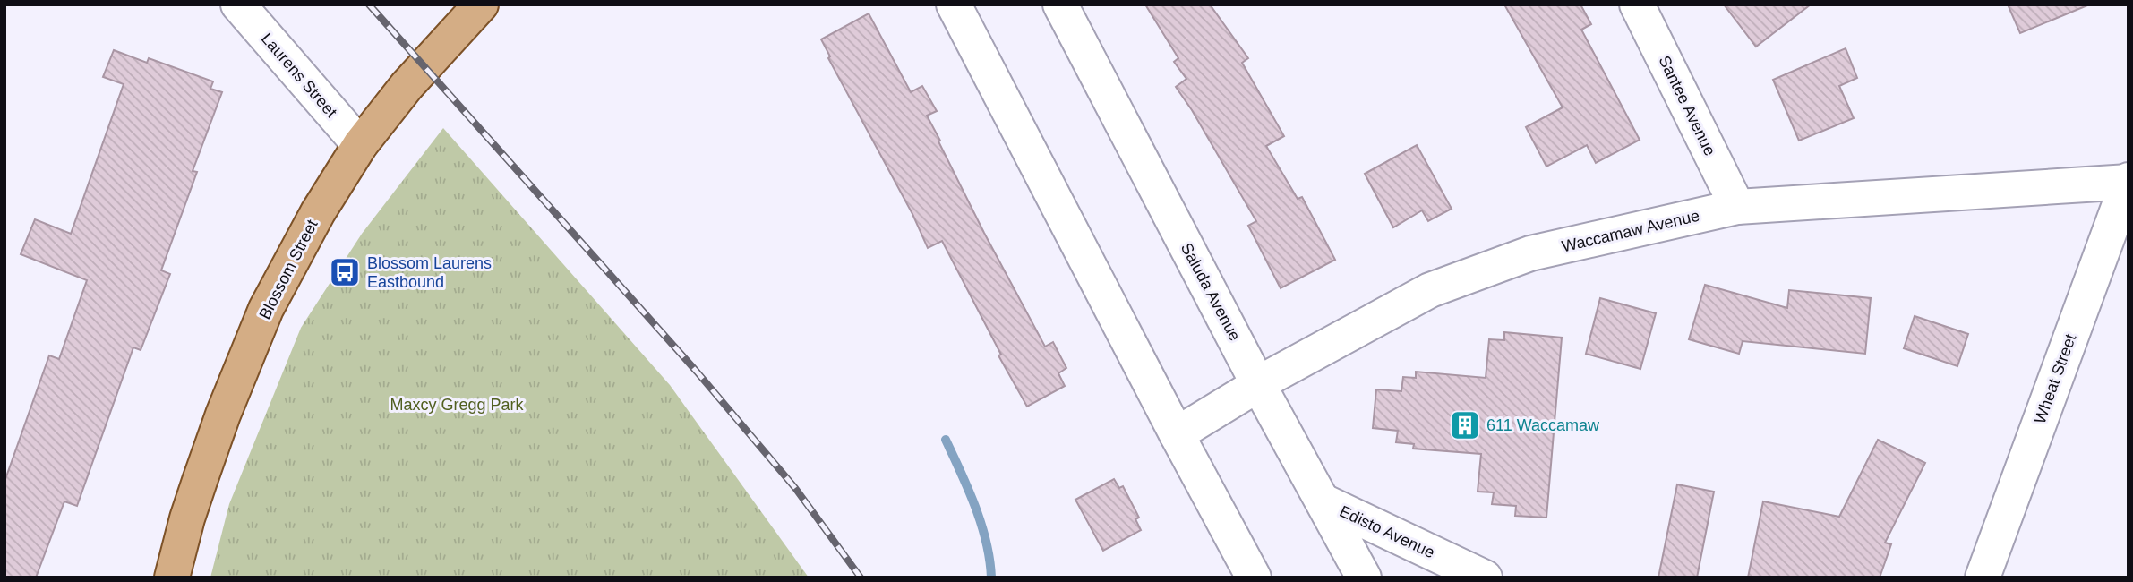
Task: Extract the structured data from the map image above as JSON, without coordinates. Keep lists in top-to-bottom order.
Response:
{
  "streets": {
    "main road": ["Blossom Street"],
    "street": [
      "Laurens Street",
      "Santee Avenue",
      "Waccamaw Avenue",
      "Saluda Avenue",
      "Wheat Street",
      "Edisto Avenue"
    ]
  },
  "crossings": [
    ["Laurens Street", "Blossom Street"],
    ["Santee Avenue", "Waccamaw Avenue"],
    ["Waccamaw Avenue", "Saluda Avenue"],
    ["Waccamaw Avenue", "Wheat Street"],
    ["Saluda Avenue", "Edisto Avenue"]
  ],
  "parks": ["Maxcy Gregg Park"],
  "places": {
    "bus stop": ["Blossom Laurens Eastbound"],
    "building": ["611 Waccamaw"]
  }
}
